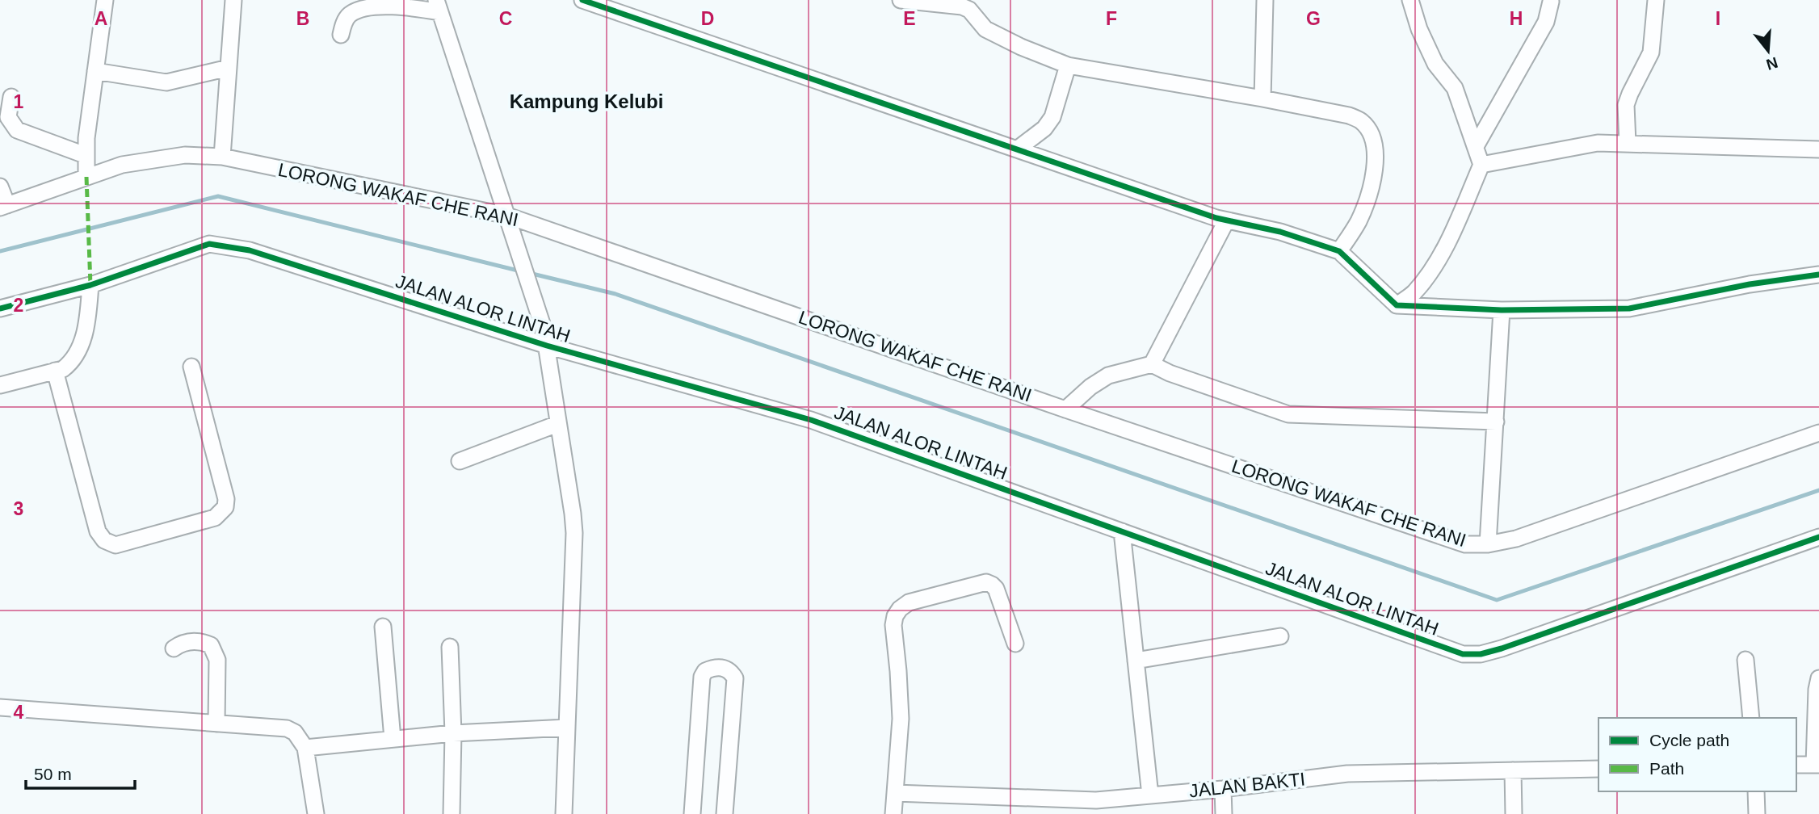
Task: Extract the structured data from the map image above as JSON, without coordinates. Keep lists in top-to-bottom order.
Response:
{
  "streets": {
    "street": ["LORONG WAKAF CHE RANI", "JALAN ALOR LINTAH", "JALAN BAKTI"]
  },
  "districts": ["Kampung Kelubi"],
  "legend": ["Cycle path", "Path"],
  "scale_bar": "50 m",
  "north": "bottom",
  "grid": {
    "columns": [
      "A",
      "B",
      "C",
      "D",
      "E",
      "F",
      "G",
      "H",
      "I"
    ],
    "rows": [
      "1",
      "2",
      "3",
      "4"
    ]
  }
}
